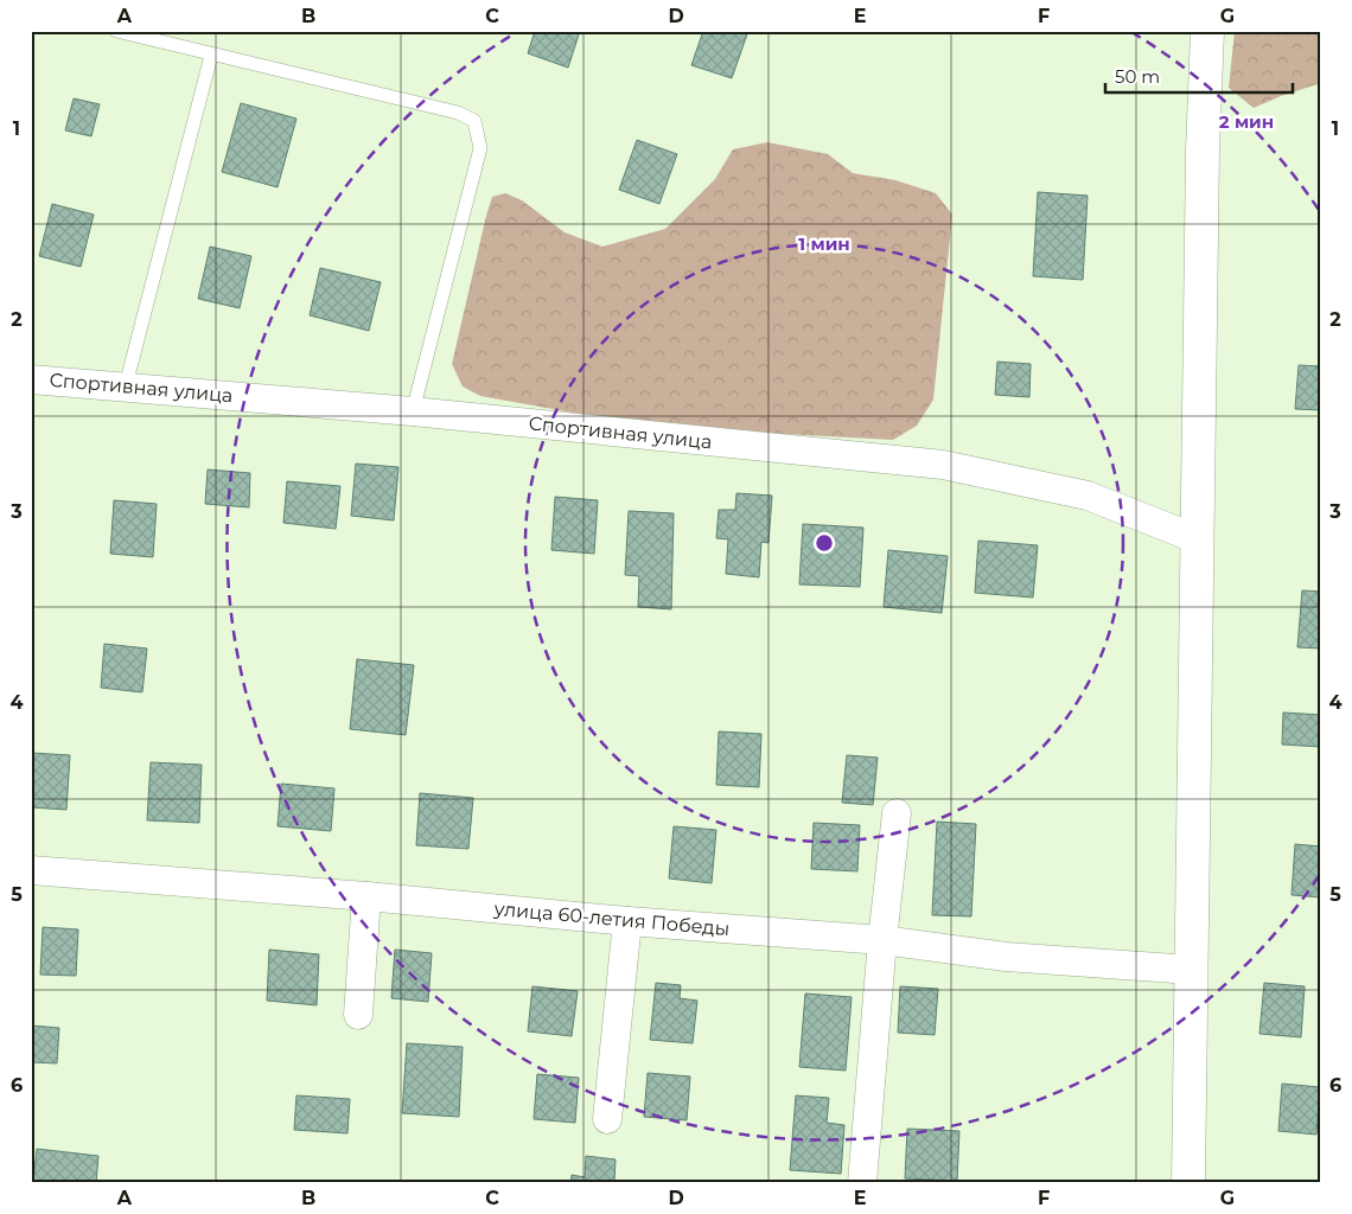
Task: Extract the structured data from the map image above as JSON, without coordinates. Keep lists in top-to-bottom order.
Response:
{
  "streets": {
    "street": ["Спортивная улица", "улица 60-летия Победы"]
  },
  "scale_bar": "50 m",
  "grid": {
    "columns": [
      "A",
      "B",
      "C",
      "D",
      "E",
      "F",
      "G"
    ],
    "rows": [
      "1",
      "2",
      "3",
      "4",
      "5",
      "6"
    ]
  },
  "rings": ["2 мин", "1 мин"]
}
